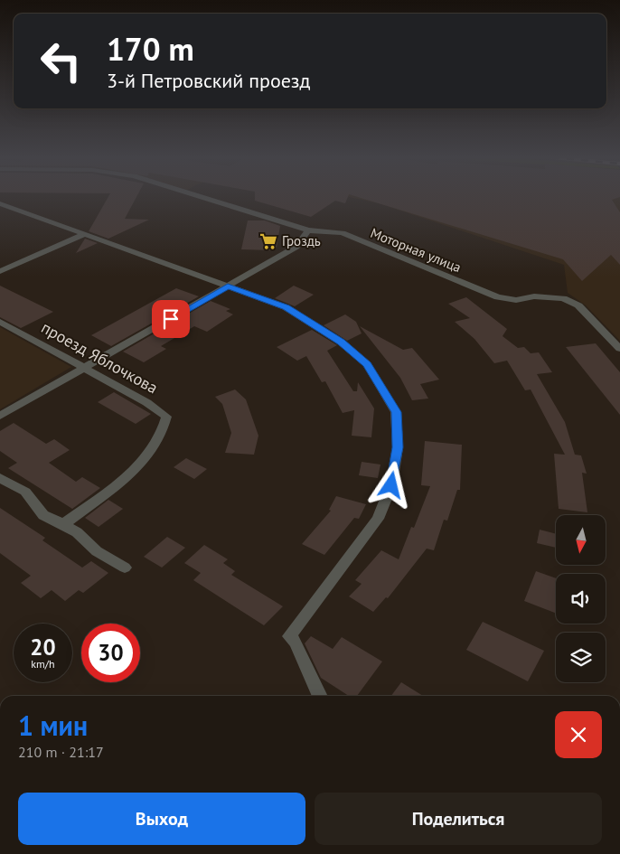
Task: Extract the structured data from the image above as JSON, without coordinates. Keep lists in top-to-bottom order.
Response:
{
  "streets": {
    "street": ["Моторная улица", "проезд Яблочкова"]
  },
  "places": {
    "supermarket": ["Гроздь"]
  },
  "north": "bottom",
  "page": {
    "turn": ["170 m", "3-й Петровский проезд"],
    "speed": "20 km/h",
    "limit": "30",
    "heading": ["1 мин", "210 m · 21:17"],
    "buttons": ["Выход", "Поделиться"]
  }
}
